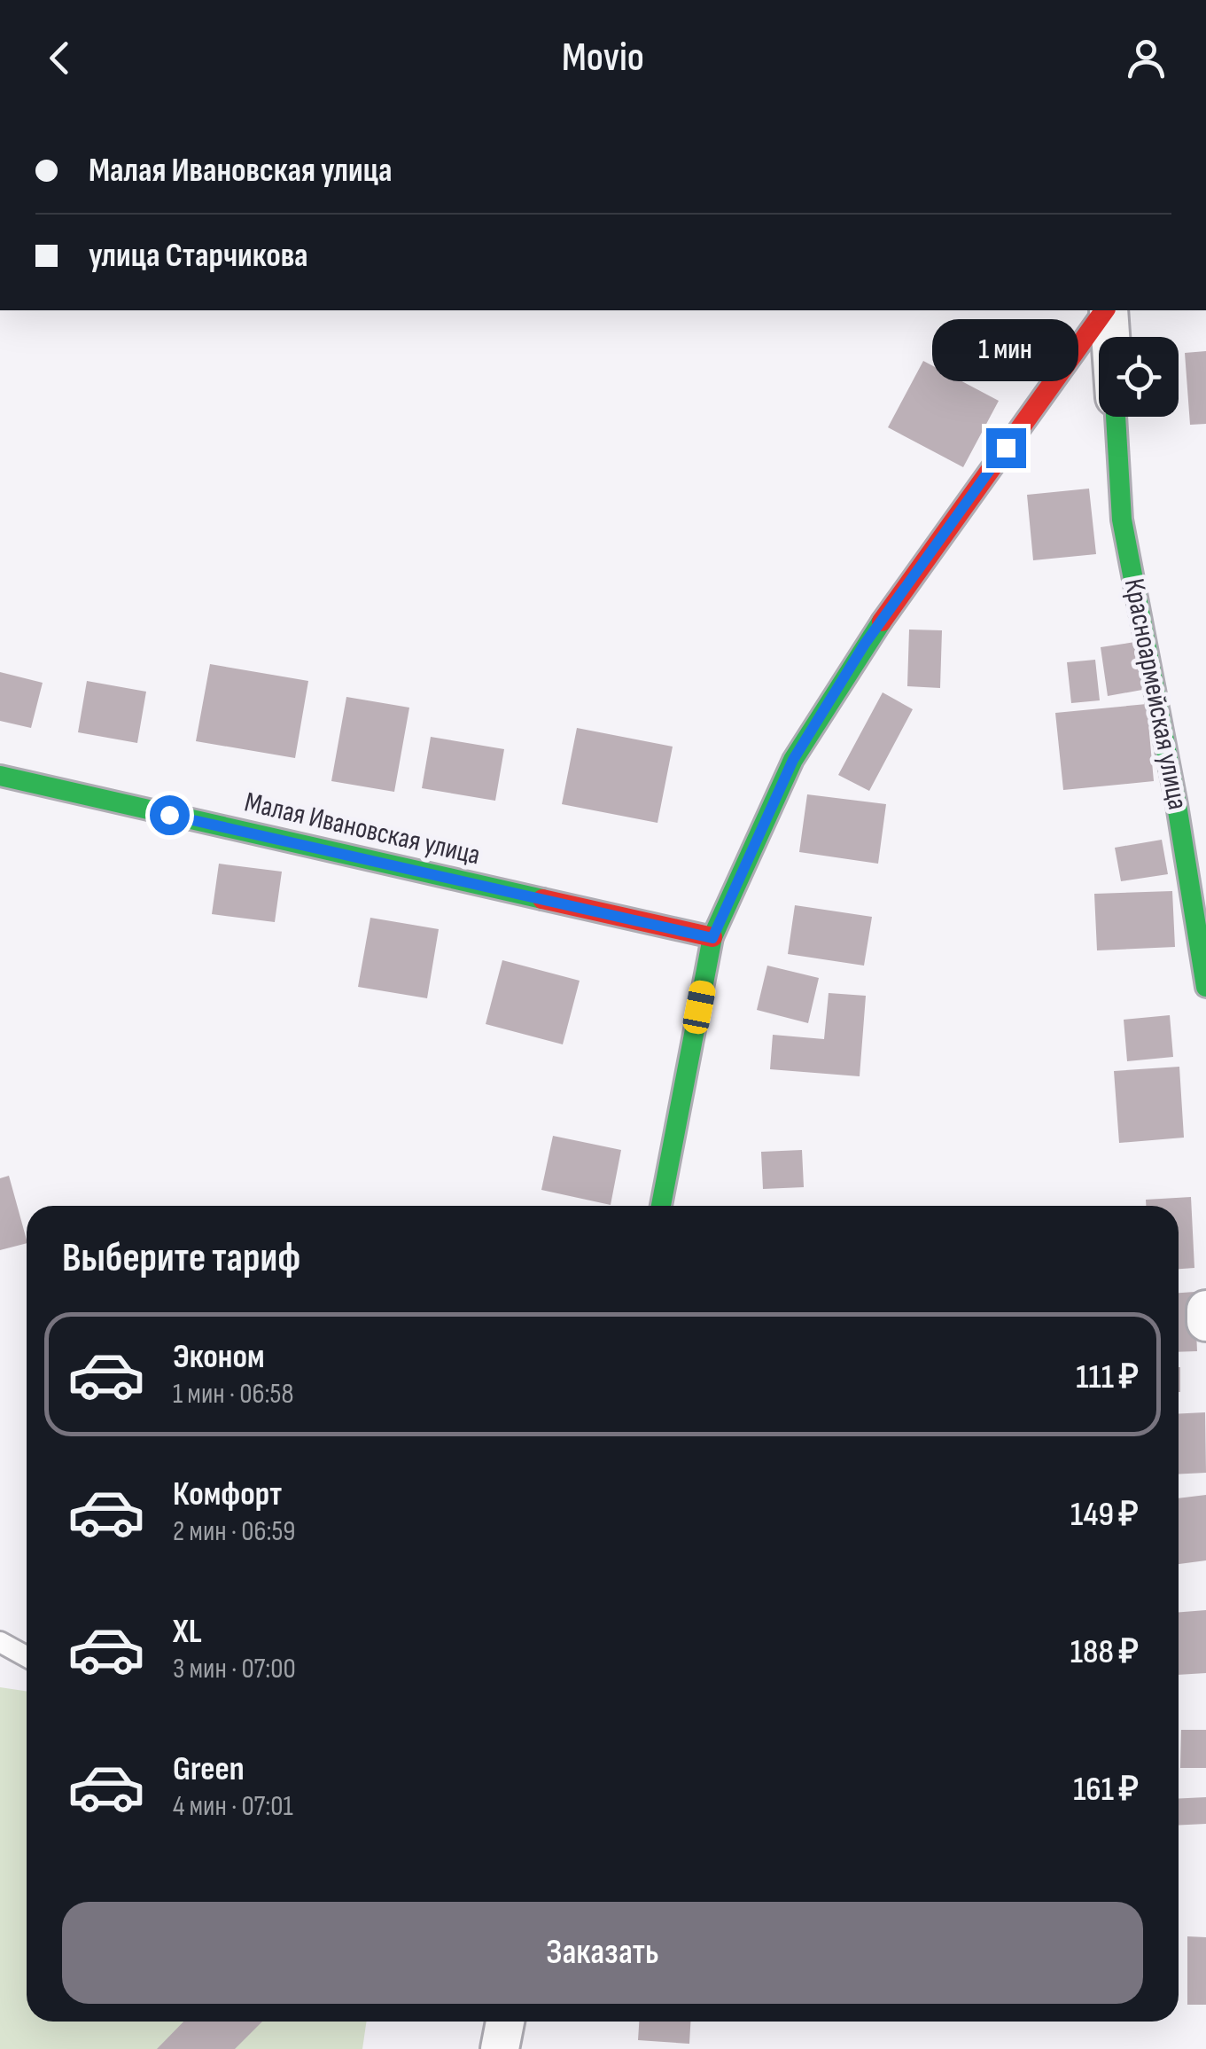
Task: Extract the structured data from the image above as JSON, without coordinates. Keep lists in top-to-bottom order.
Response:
{
  "streets": {
    "street": ["Красноармейская улица", "Малая Ивановская улица"]
  },
  "page": {
    "header": "Movio",
    "banner": ["Малая Ивановская улица", "улица Старчикова"],
    "bubble": "1 мин",
    "heading": "Выберите тариф",
    "list": [
      {
        "name": "Эконом",
        "note": "1 мин · 06:58",
        "value": "111 ₽"
      },
      {
        "name": "Комфорт",
        "note": "2 мин · 06:59",
        "value": "149 ₽"
      },
      {
        "name": "XL",
        "note": "3 мин · 07:00",
        "value": "188 ₽"
      },
      {
        "name": "Green",
        "note": "4 мин · 07:01",
        "value": "161 ₽"
      }
    ],
    "buttons": "Заказать"
  }
}
